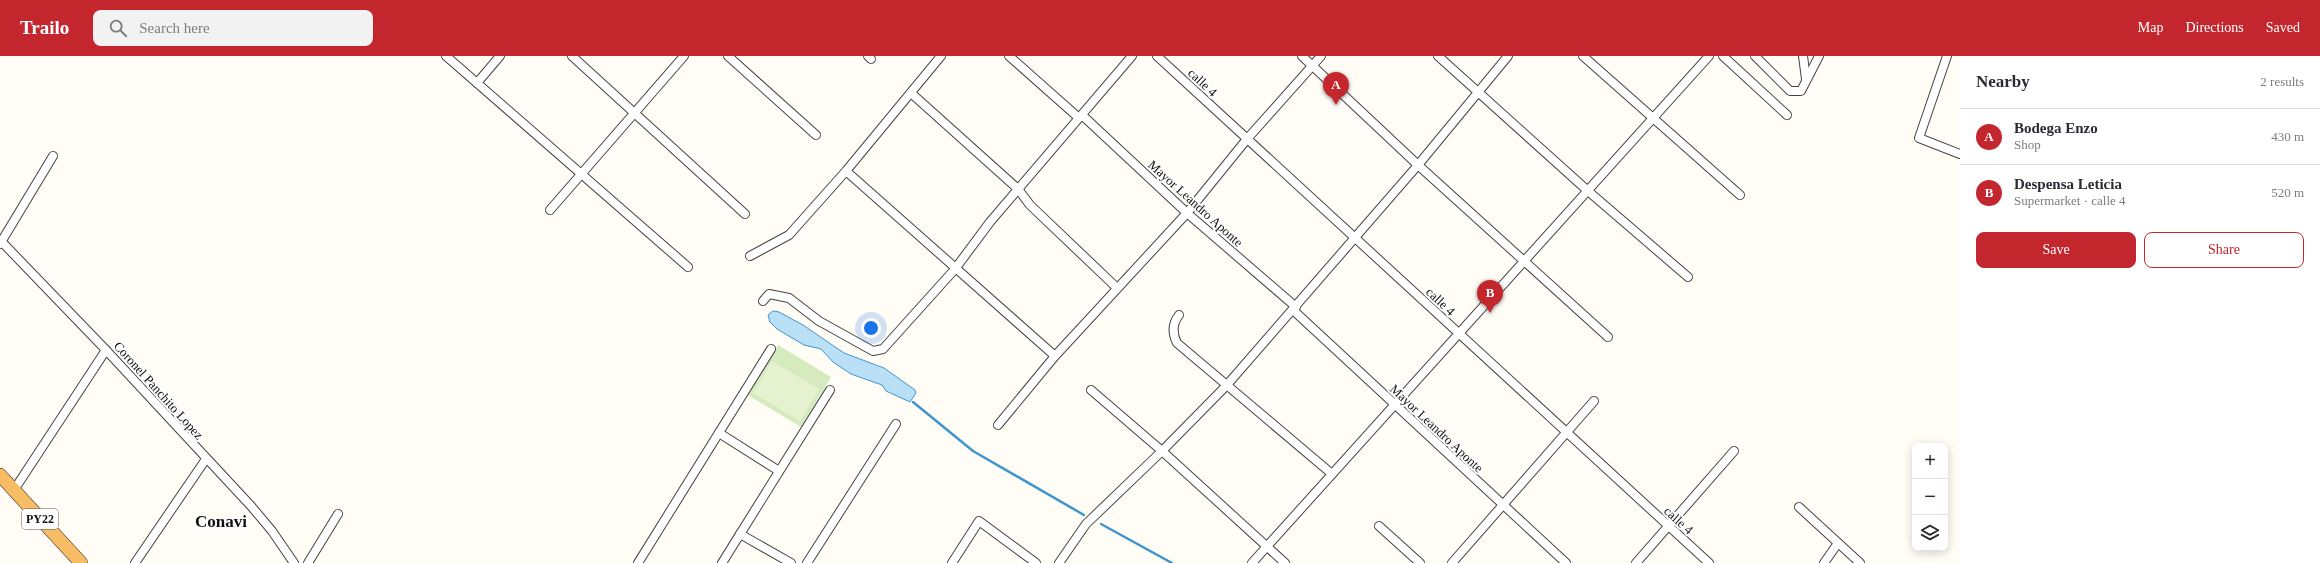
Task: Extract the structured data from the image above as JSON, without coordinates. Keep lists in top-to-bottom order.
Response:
{
  "streets": {
    "highway": ["PY22"],
    "street": ["calle 4", "Mayor Leandro Aponte", "Coronel Panchito Lopez"]
  },
  "districts": ["Conavi"],
  "page": {
    "header": "Trailo",
    "search": "Search here",
    "nav": ["Map", "Directions", "Saved"],
    "heading": ["Nearby", "2 results"],
    "pins": ["A", "B"],
    "list": [
      {
        "mark": "A",
        "name": "Bodega Enzo",
        "note": "Shop",
        "value": "430 m"
      },
      {
        "mark": "B",
        "name": "Despensa Leticia",
        "note": "Supermarket · calle 4",
        "value": "520 m"
      }
    ],
    "buttons": ["Save", "Share"],
    "map_buttons": ["+", "−"]
  }
}
